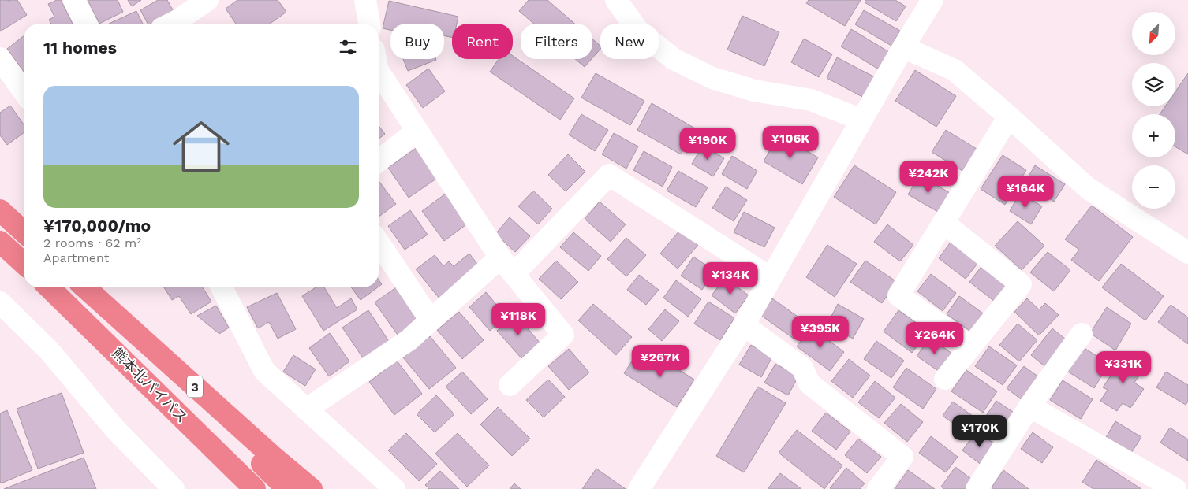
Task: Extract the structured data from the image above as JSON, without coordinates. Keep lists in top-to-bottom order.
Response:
{
  "streets": {
    "highway": ["熊本北バイパス", "3"]
  },
  "crossings": [
    ["熊本北バイパス", "3"]
  ],
  "north": "bottom left",
  "page": {
    "map_buttons": ["+", "−"],
    "chip": [
      "Buy",
      "Rent",
      "Filters",
      "New"
    ],
    "heading": "11 homes",
    "list": [
      {
        "name": "¥170,000/mo",
        "note": "2 rooms · 62 m² · Apartment"
      }
    ],
    "price": [
      "¥106K",
      "¥190K",
      "¥242K",
      "¥164K",
      "¥134K",
      "¥118K",
      "¥395K",
      "¥264K",
      "¥267K",
      "¥331K",
      "¥170K"
    ]
  }
}
